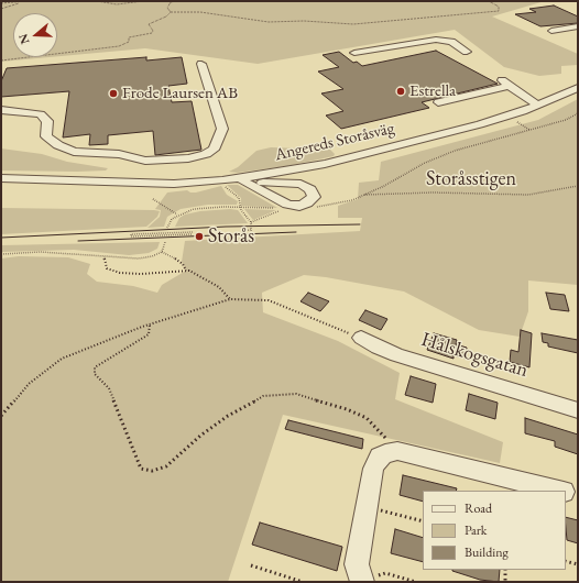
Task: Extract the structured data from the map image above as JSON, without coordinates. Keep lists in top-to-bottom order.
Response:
{
  "streets": {
    "street": ["Angereds Storåsväg", "Hålskogsgatan"],
    "path": ["Storåsstigen"]
  },
  "places": ["Estrella", "Frode Laursen AB", "Storås"],
  "legend": ["Road", "Park", "Building"],
  "north": "left"
}
